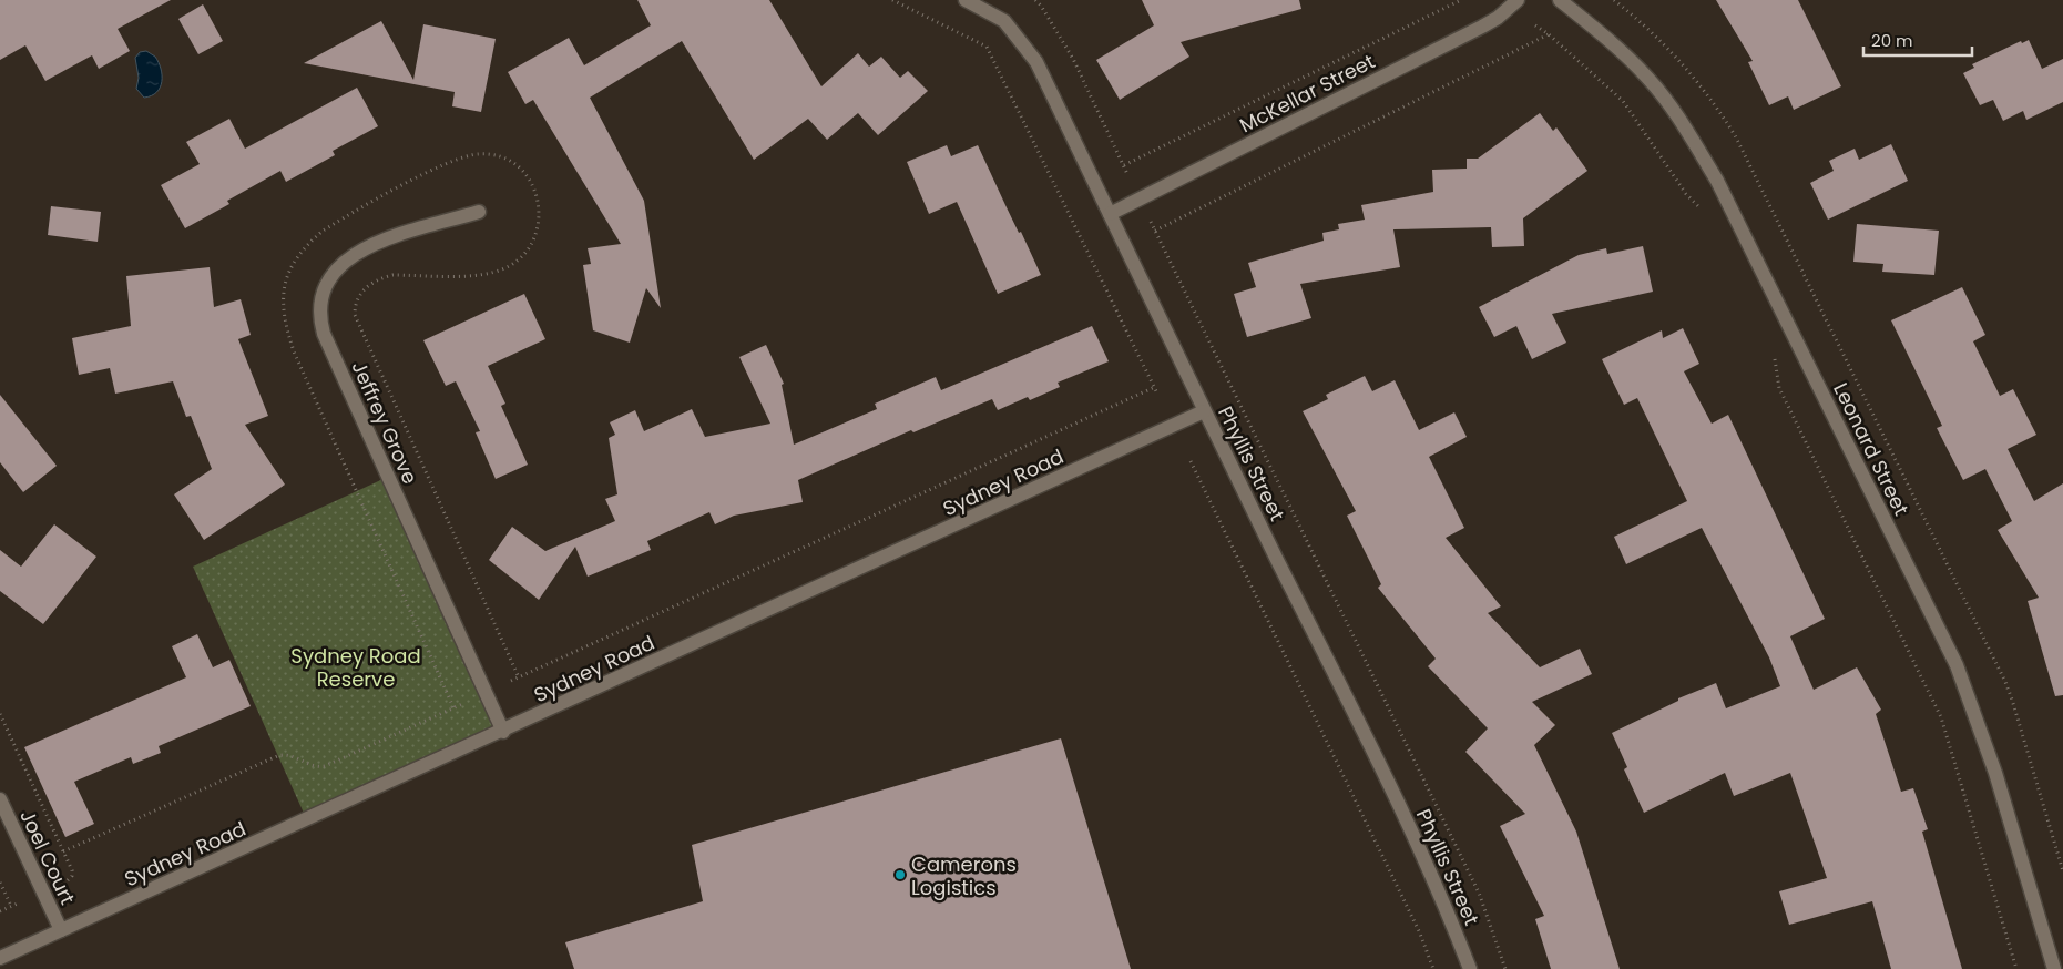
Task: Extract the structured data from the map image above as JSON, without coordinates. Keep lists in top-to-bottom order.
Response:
{
  "streets": {
    "street": [
      "McKellar Street",
      "Jeffrey Grove",
      "Leonard Street",
      "Phyllis Street",
      "Sydney Road",
      "Joel Court"
    ]
  },
  "crossings": [
    ["McKellar Street", "Phyllis Street"],
    ["Jeffrey Grove", "Sydney Road"],
    ["Phyllis Street", "Sydney Road"],
    ["Sydney Road", "Joel Court"]
  ],
  "parks": ["Sydney Road Reserve"],
  "places": ["Camerons Logistics"],
  "scale_bar": "20 m"
}
